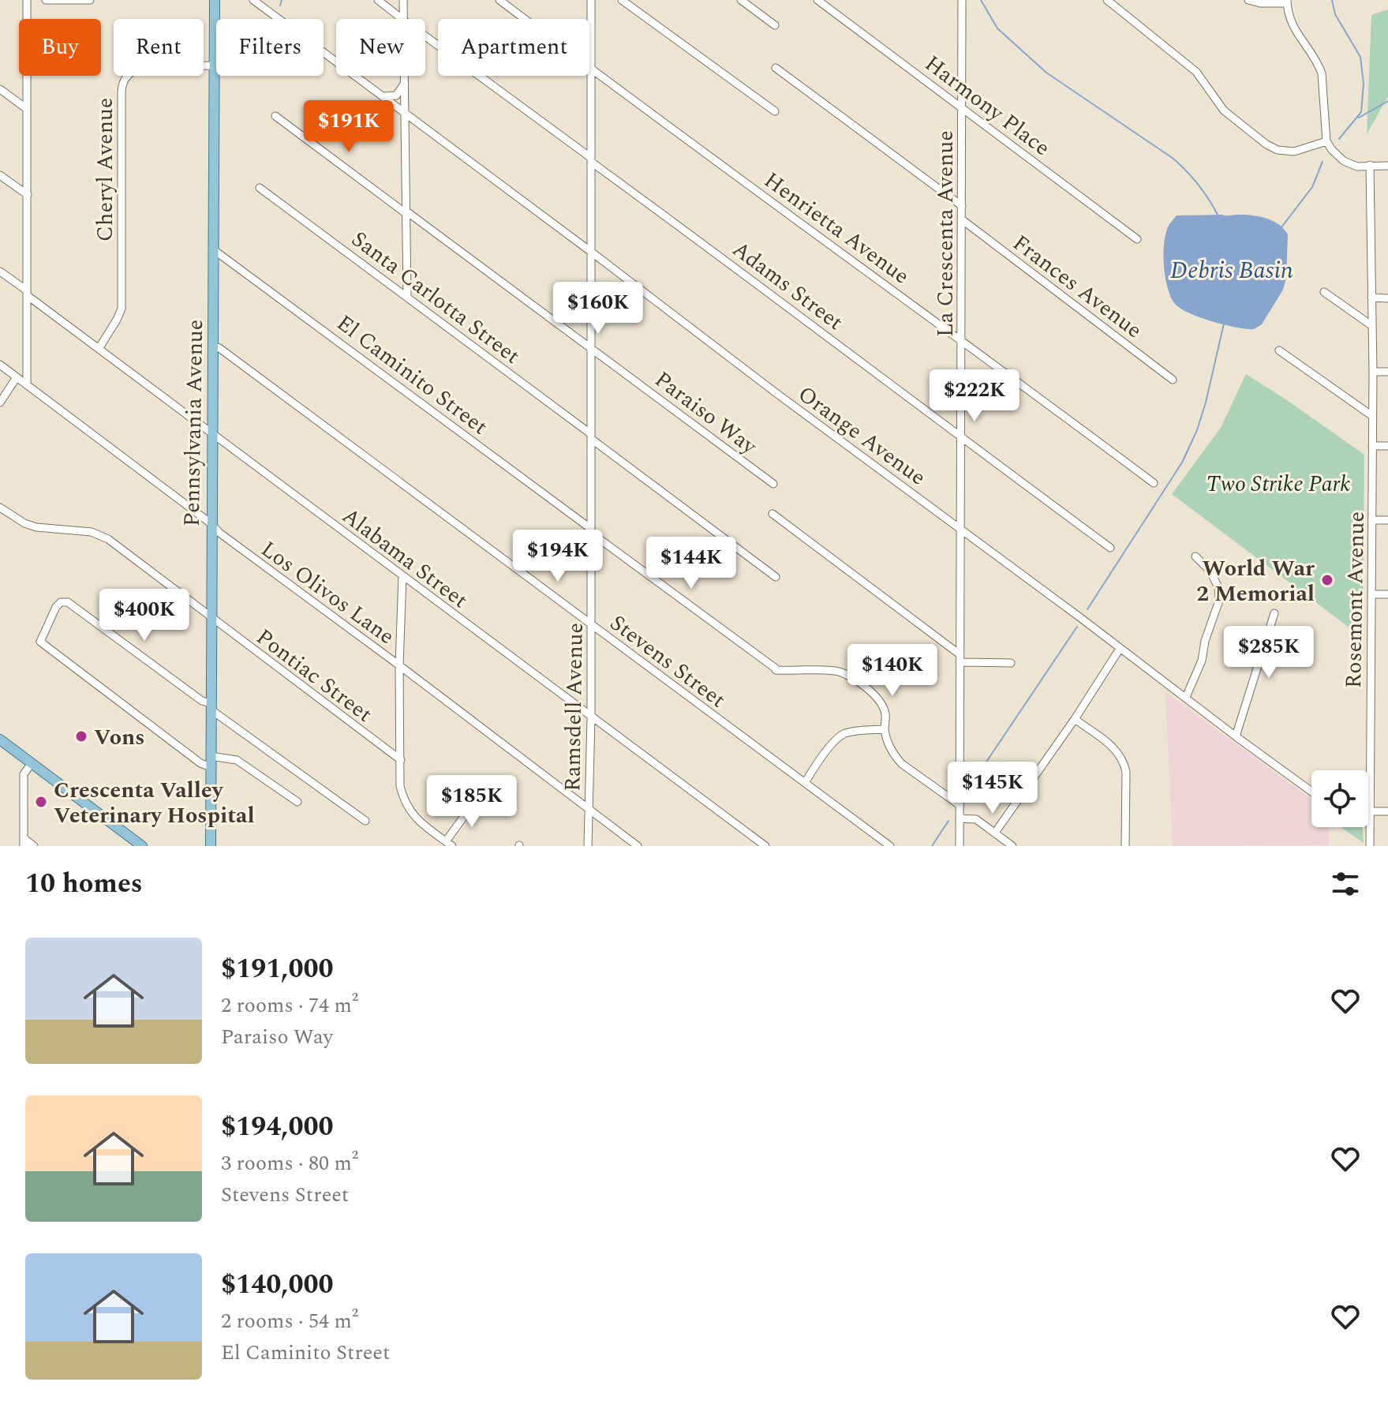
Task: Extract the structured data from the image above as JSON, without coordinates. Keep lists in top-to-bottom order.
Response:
{
  "streets": {
    "main road": ["Pennsylvania Avenue"],
    "street": [
      "Harmony Place",
      "Cheryl Avenue",
      "Henrietta Avenue",
      "La Crescenta Avenue",
      "Adams Street",
      "Frances Avenue",
      "Santa Carlotta Street",
      "El Caminito Street",
      "Paraiso Way",
      "Orange Avenue",
      "Alabama Street",
      "Los Olivos Lane",
      "Rosemont Avenue",
      "Stevens Street",
      "Pontiac Street",
      "Ramsdell Avenue"
    ]
  },
  "crossings": [
    ["Harmony Place", "La Crescenta Avenue"],
    ["Cheryl Avenue", "Pennsylvania Avenue"],
    ["Cheryl Avenue", "Alabama Street"],
    ["Henrietta Avenue", "La Crescenta Avenue"],
    ["Henrietta Avenue", "Ramsdell Avenue"],
    ["La Crescenta Avenue", "Adams Street"],
    ["La Crescenta Avenue", "Frances Avenue"],
    ["La Crescenta Avenue", "El Caminito Street"],
    ["La Crescenta Avenue", "Orange Avenue"],
    ["Adams Street", "Ramsdell Avenue"],
    ["Santa Carlotta Street", "Ramsdell Avenue"],
    ["El Caminito Street", "Pennsylvania Avenue"],
    ["El Caminito Street", "Ramsdell Avenue"],
    ["Paraiso Way", "Ramsdell Avenue"],
    ["Pennsylvania Avenue", "Alabama Street"],
    ["Pennsylvania Avenue", "Los Olivos Lane"],
    ["Pennsylvania Avenue", "Stevens Street"],
    ["Pennsylvania Avenue", "Pontiac Street"],
    ["Orange Avenue", "Ramsdell Avenue"],
    ["Alabama Street", "Ramsdell Avenue"],
    ["Los Olivos Lane", "Ramsdell Avenue"],
    ["Stevens Street", "Ramsdell Avenue"]
  ],
  "water": ["Debris Basin"],
  "parks": ["Two Strike Park"],
  "places": ["World War 2 Memorial", "Vons", "Crescenta Valley Veterinary Hospital"],
  "page": {
    "chip": [
      "Buy",
      "Rent",
      "Filters",
      "New",
      "Apartment"
    ],
    "price": [
      "$191K",
      "$160K",
      "$222K",
      "$194K",
      "$144K",
      "$400K",
      "$285K",
      "$140K",
      "$145K",
      "$185K"
    ],
    "heading": "10 homes",
    "list": [
      {
        "name": "$191,000",
        "note": "2 rooms · 74 m² · Paraiso Way"
      },
      {
        "name": "$194,000",
        "note": "3 rooms · 80 m² · Stevens Street"
      },
      {
        "name": "$140,000",
        "note": "2 rooms · 54 m² · El Caminito Street"
      }
    ]
  }
}
